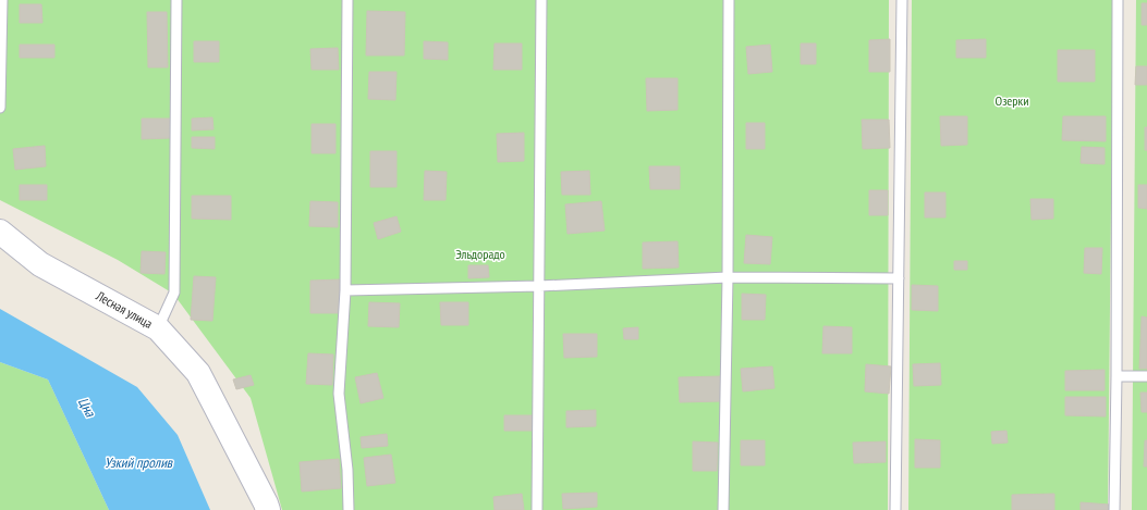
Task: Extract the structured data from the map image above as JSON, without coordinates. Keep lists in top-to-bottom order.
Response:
{
  "streets": {
    "street": ["Лесная улица"]
  },
  "water": ["Цна", "Узкий пролив"],
  "parks": ["Озерки", "Эльдорадо"]
}
